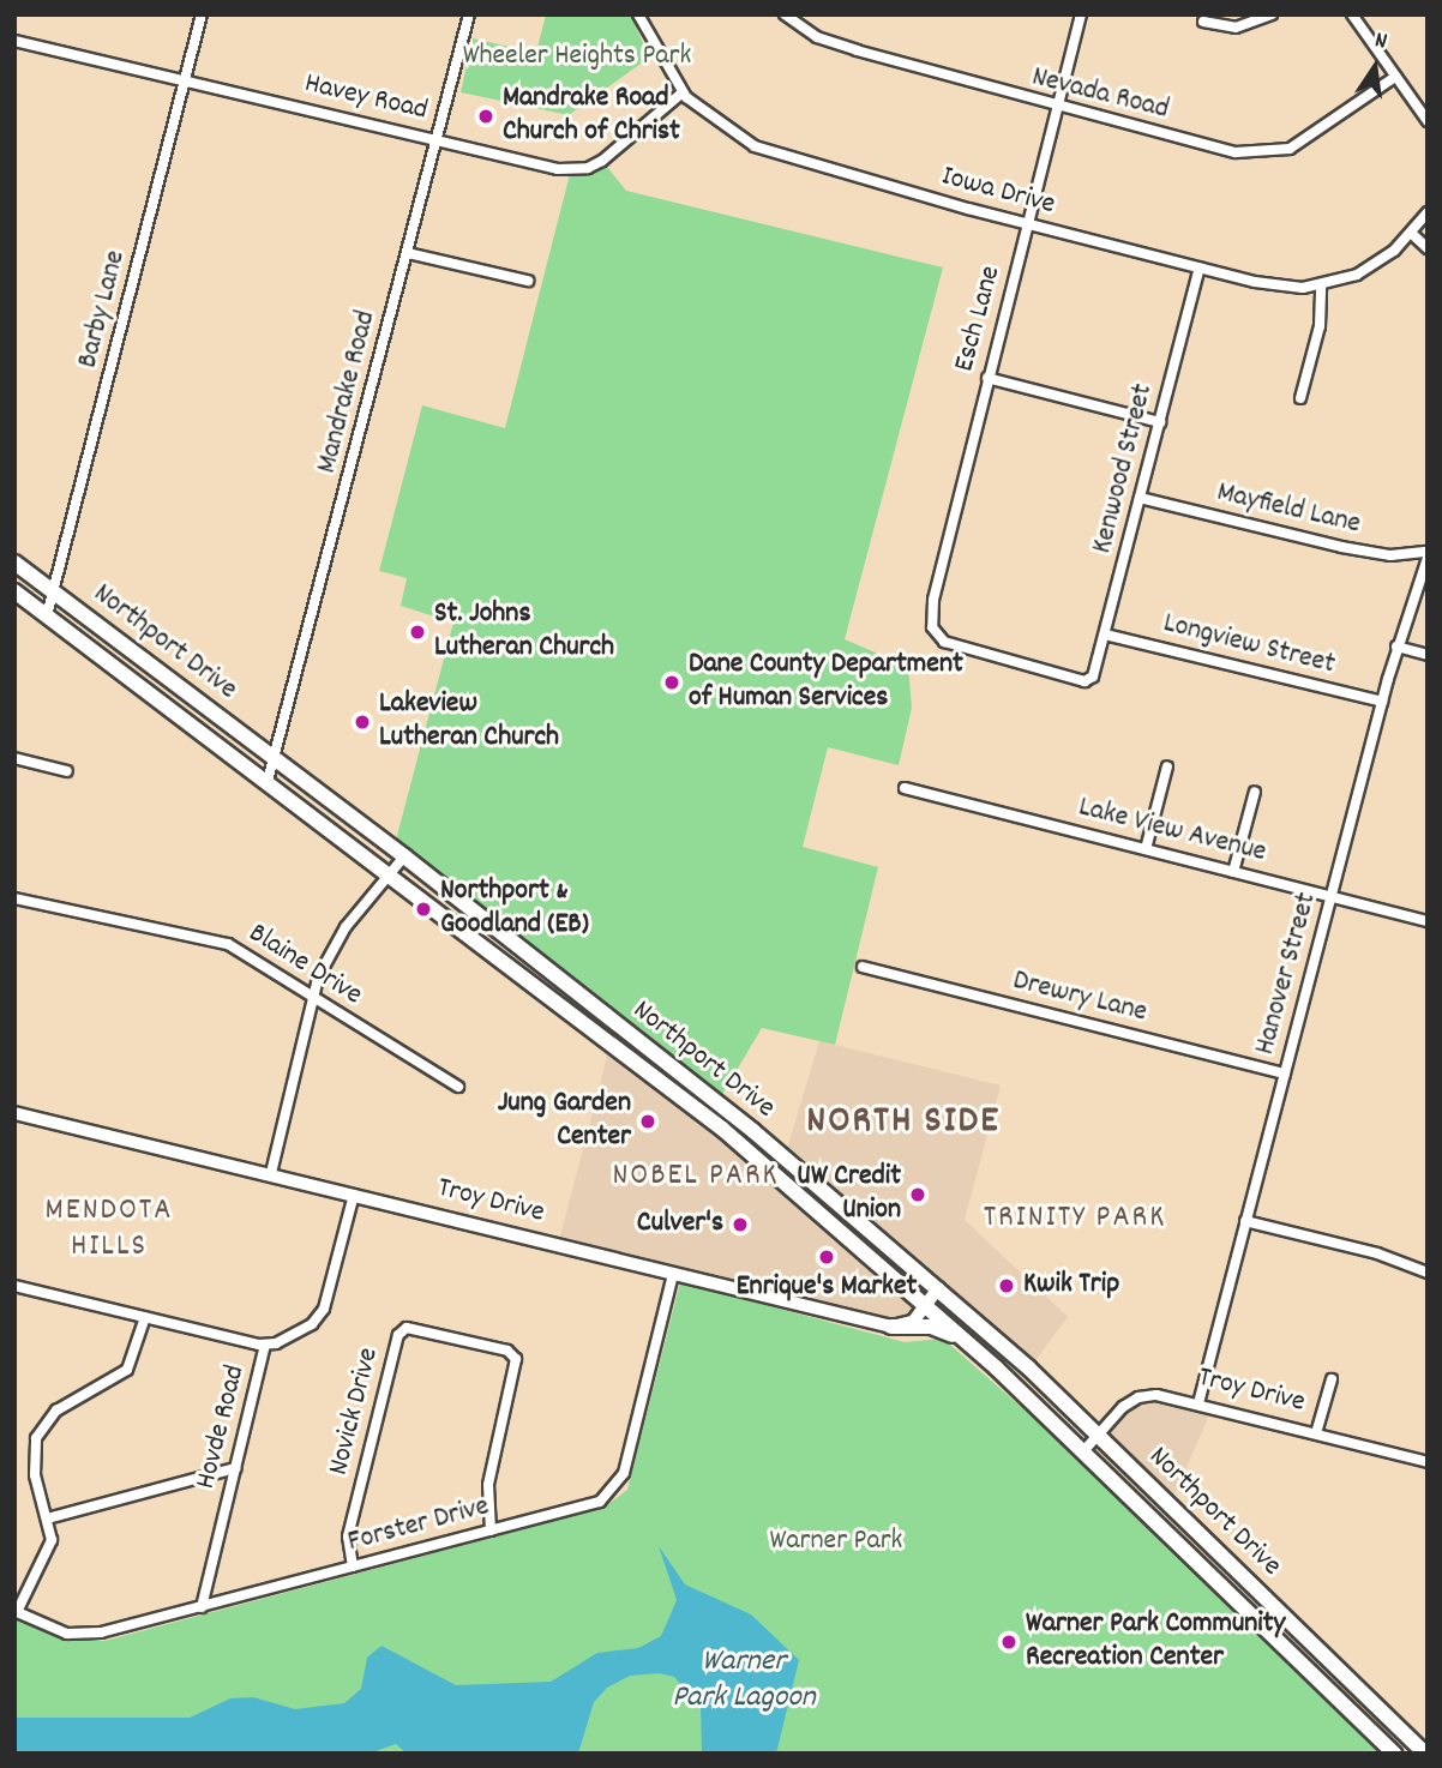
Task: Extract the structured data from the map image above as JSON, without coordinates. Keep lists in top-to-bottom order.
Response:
{
  "streets": {
    "main road": ["Northport Drive"],
    "street": [
      "Nevada Road",
      "Havey Road",
      "Iowa Drive",
      "Barby Lane",
      "Esch Lane",
      "Mandrake Road",
      "Kenwood Street",
      "Mayfield Lane",
      "Longview Street",
      "Lake View Avenue",
      "Blaine Drive",
      "Hanover Street",
      "Drewry Lane",
      "Troy Drive",
      "Novick Drive",
      "Hovde Road",
      "Forster Drive"
    ]
  },
  "crossings": [
    ["Nevada Road", "Esch Lane"],
    ["Havey Road", "Iowa Drive"],
    ["Havey Road", "Barby Lane"],
    ["Havey Road", "Mandrake Road"],
    ["Iowa Drive", "Esch Lane"],
    ["Iowa Drive", "Kenwood Street"],
    ["Barby Lane", "Northport Drive"],
    ["Esch Lane", "Kenwood Street"],
    ["Mandrake Road", "Northport Drive"],
    ["Kenwood Street", "Mayfield Lane"],
    ["Kenwood Street", "Longview Street"],
    ["Mayfield Lane", "Hanover Street"],
    ["Northport Drive", "Troy Drive"],
    ["Longview Street", "Hanover Street"],
    ["Lake View Avenue", "Hanover Street"],
    ["Hanover Street", "Drewry Lane"],
    ["Hanover Street", "Troy Drive"],
    ["Troy Drive", "Hovde Road"],
    ["Troy Drive", "Forster Drive"],
    ["Novick Drive", "Forster Drive"],
    ["Hovde Road", "Forster Drive"]
  ],
  "districts": [
    "NORTH SIDE",
    "NOBEL PARK",
    "MENDOTA HILLS",
    "TRINITY PARK"
  ],
  "water": ["Warner Park Lagoon"],
  "parks": ["Wheeler Heights Park", "Warner Park"],
  "places": [
    "Mandrake Road Church of Christ",
    "St. Johns Lutheran Church",
    "Dane County Department of Human Services",
    "Lakeview Lutheran Church",
    "Northport & Goodland (EB)",
    "Jung Garden Center",
    "UW Credit Union",
    "Culver's",
    "Enrique's Market",
    "Kwik Trip",
    "Warner Park Community Recreation Center"
  ],
  "north": "top"
}
